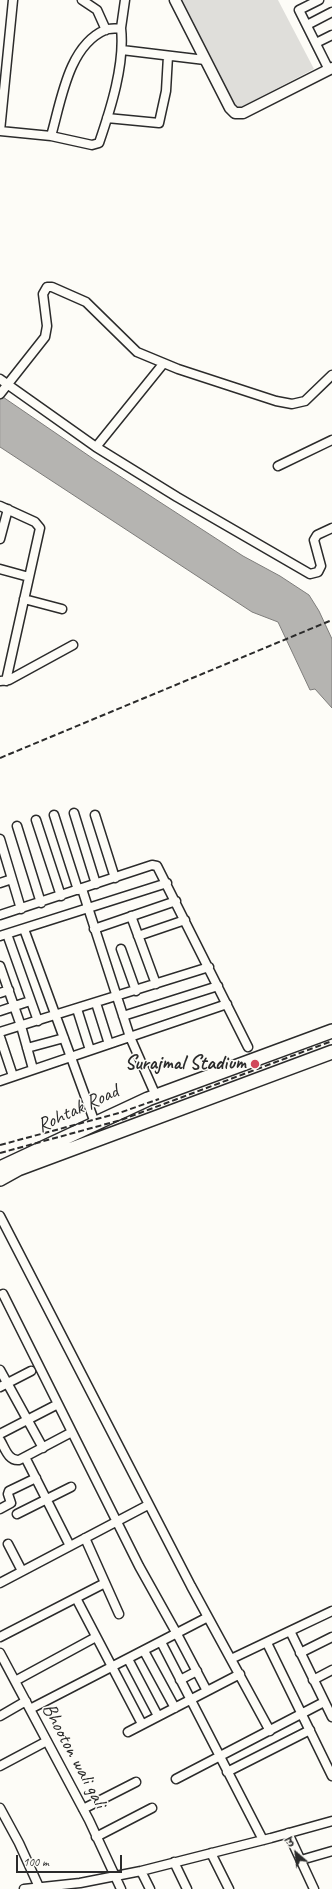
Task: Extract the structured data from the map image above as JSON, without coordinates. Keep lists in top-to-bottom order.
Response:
{
  "streets": {
    "highway": ["Rohtak Road"],
    "street": ["Bhooton wali gali"]
  },
  "places": ["Surajmal Stadium"],
  "scale_bar": "100 m",
  "north": "top left"
}
